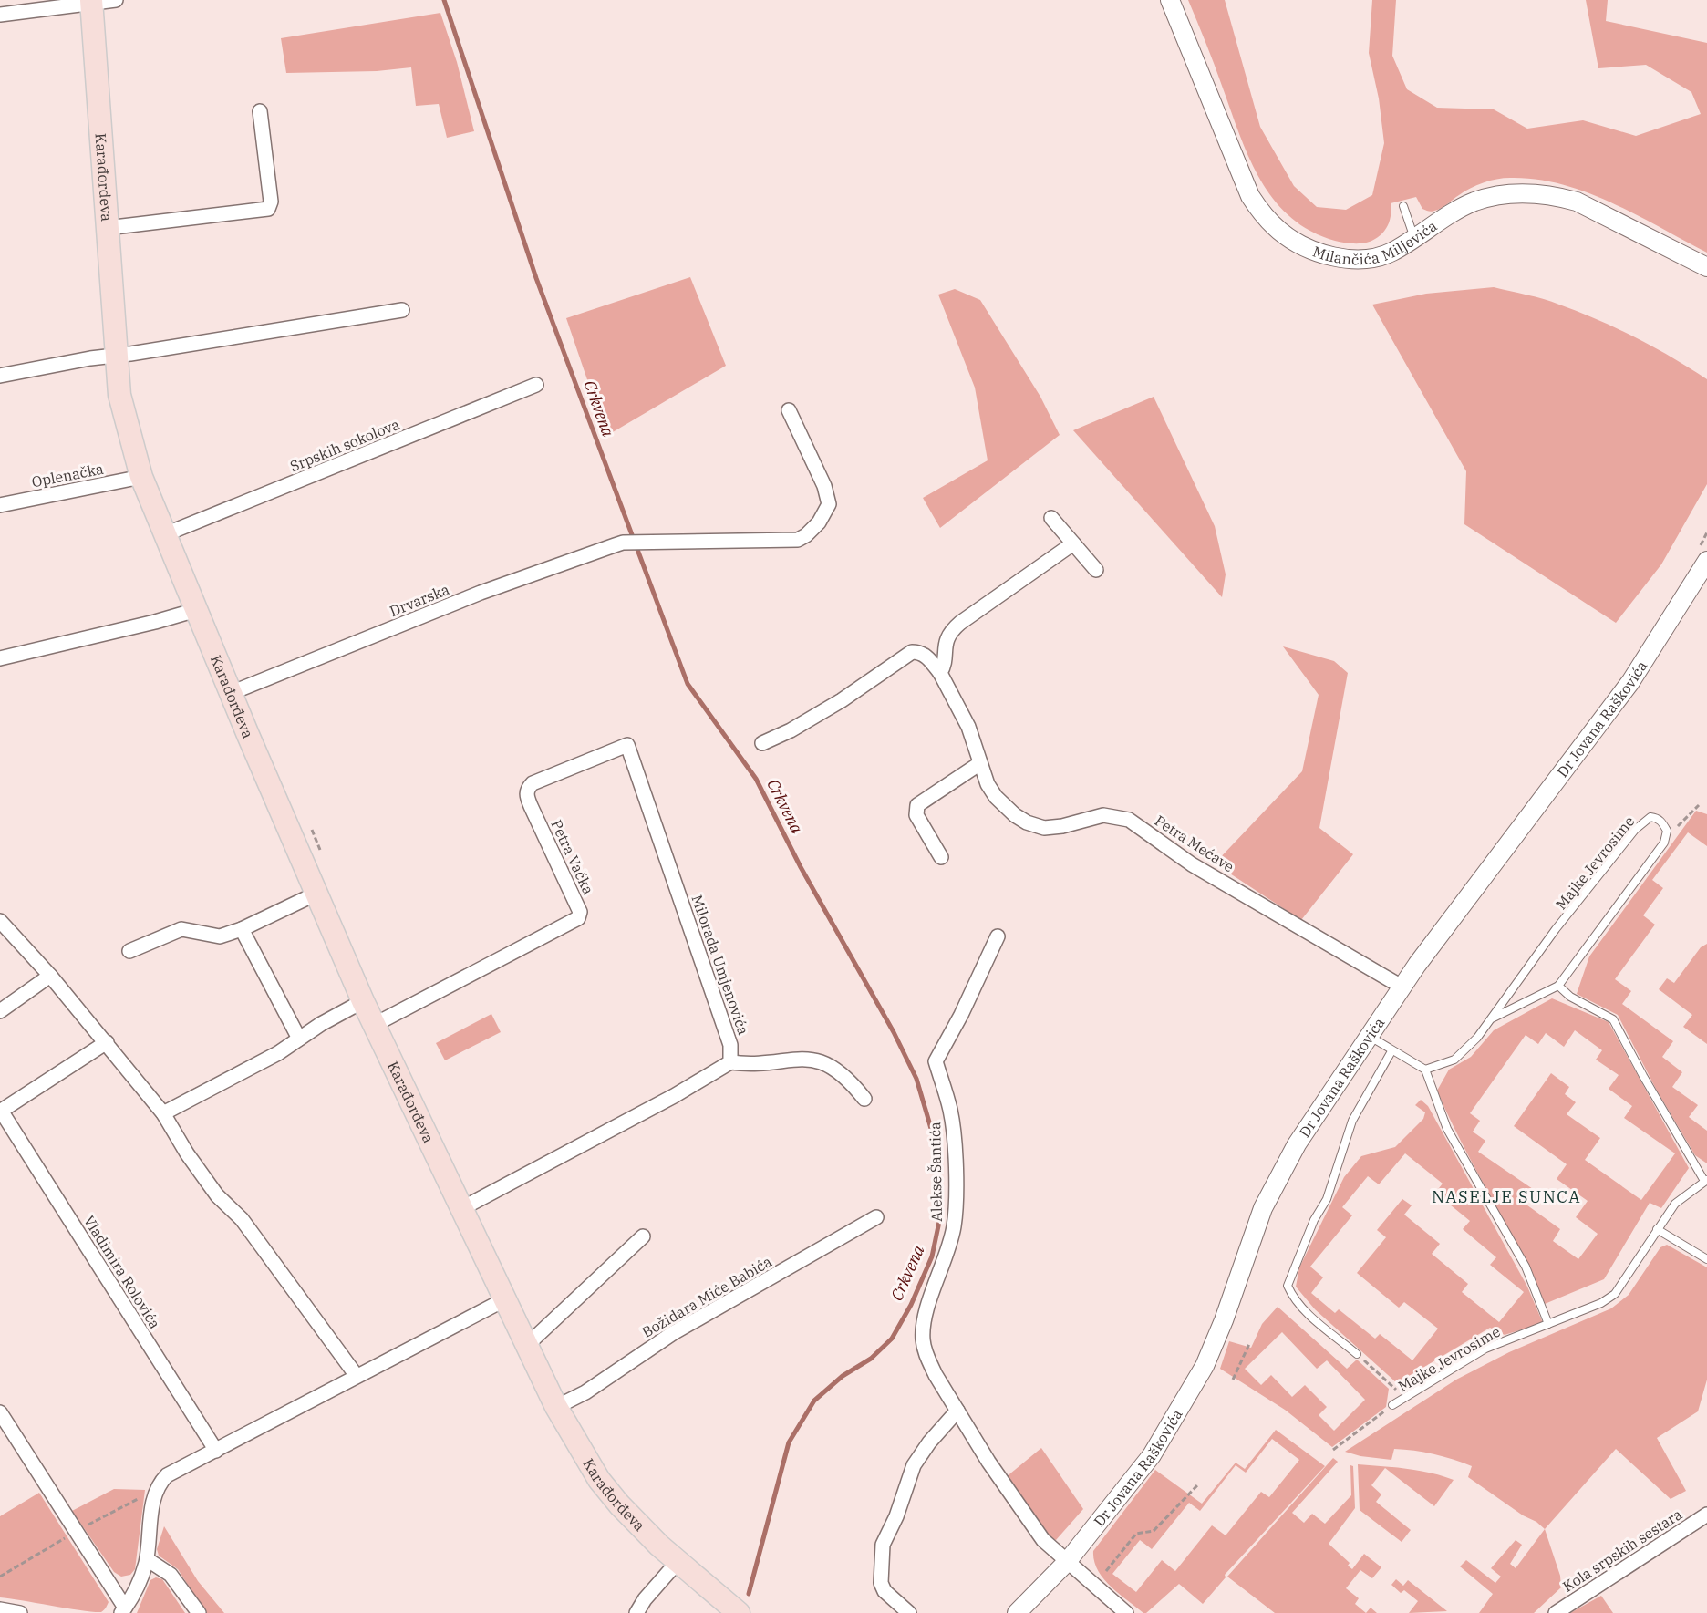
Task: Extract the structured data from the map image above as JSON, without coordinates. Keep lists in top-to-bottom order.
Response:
{
  "streets": {
    "main road": ["Karađorđeva"],
    "street": [
      "Milančića Miljevića",
      "Srpskih sokolova",
      "Oplenačka",
      "Drvarska",
      "Dr Jovana Raškovića",
      "Petra Mećave",
      "Petra Vačka",
      "Milorada Umjenovića",
      "Alekse Šantića",
      "Vladimira Rolovića",
      "Božidara Miće Babića",
      "Kola srpskih sestara"
    ],
    "lane": ["Majke Jevrosime"]
  },
  "crossings": [
    ["Karađorđeva", "Srpskih sokolova"],
    ["Karađorđeva", "Oplenačka"],
    ["Karađorđeva", "Drvarska"],
    ["Karađorđeva", "Petra Vačka"],
    ["Karađorđeva", "Božidara Miće Babića"],
    ["Dr Jovana Raškovića", "Petra Mećave"],
    ["Dr Jovana Raškovića", "Alekse Šantića"],
    ["Petra Vačka", "Milorada Umjenovića"]
  ],
  "districts": ["NASELJE SUNCA"],
  "water": ["Crkvena"]
}
